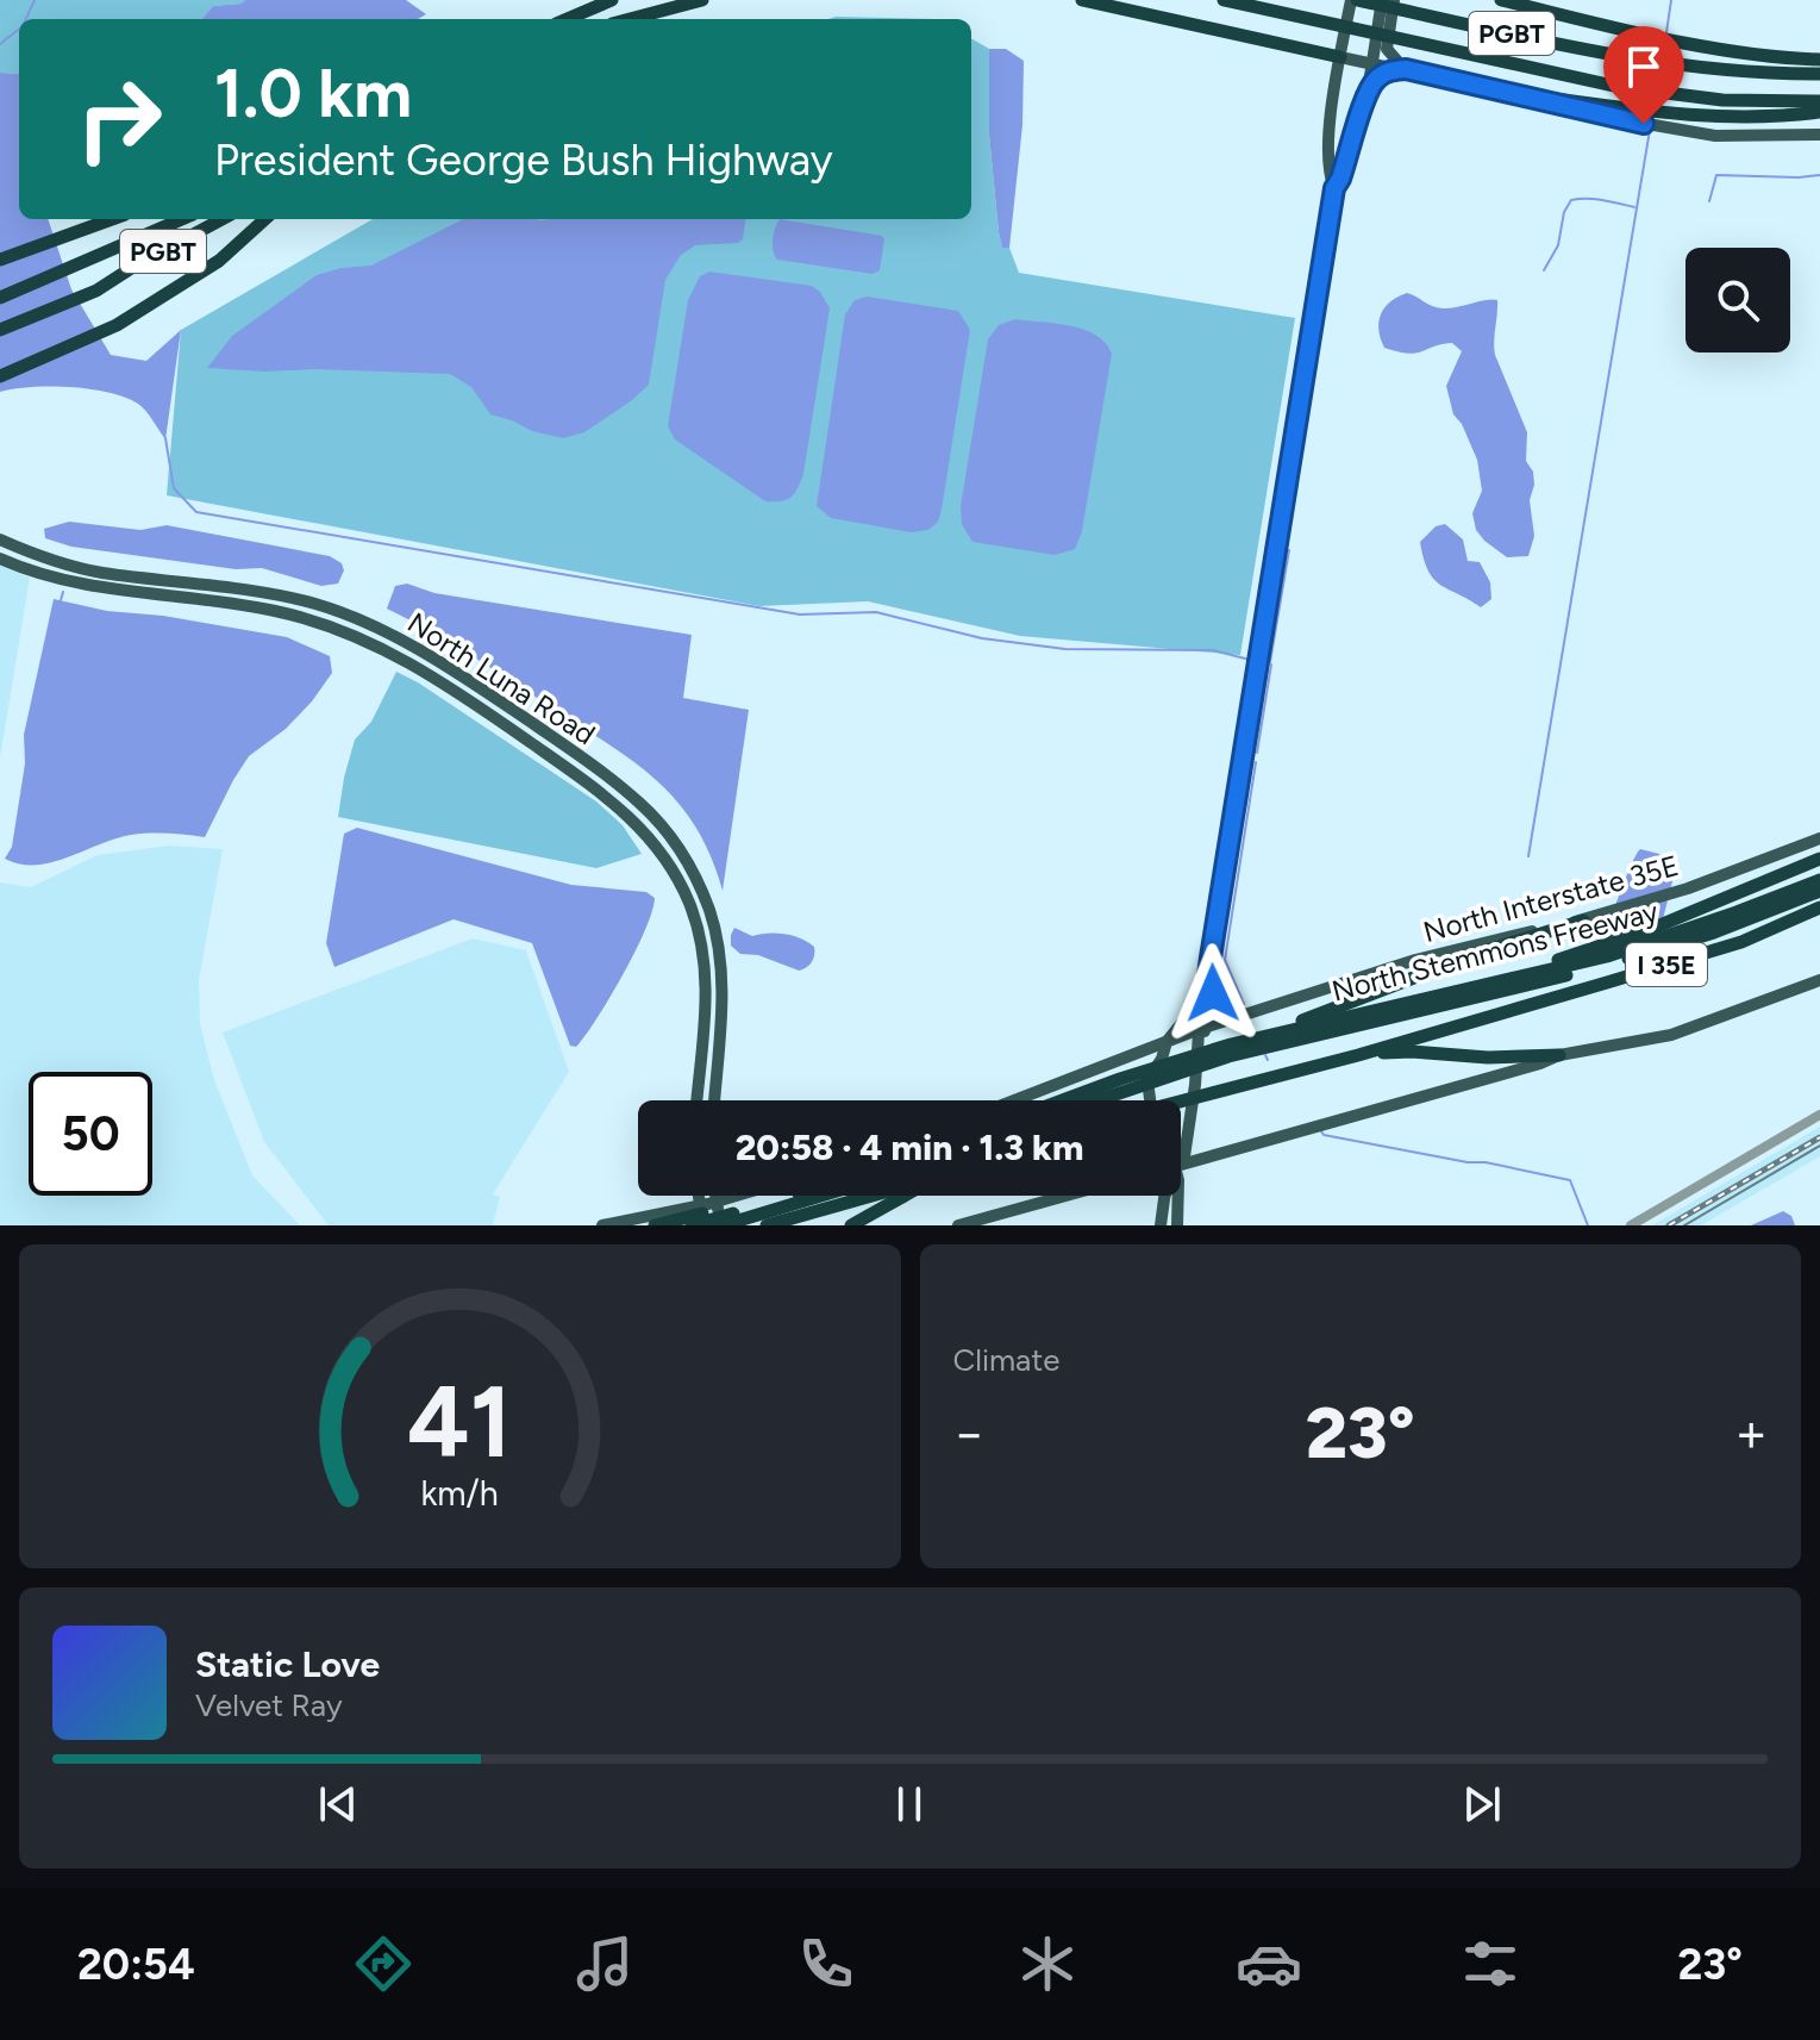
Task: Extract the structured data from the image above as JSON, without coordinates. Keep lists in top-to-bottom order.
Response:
{
  "streets": {
    "highway": ["PGBT", "North Stemmons Freeway", "I 35E"],
    "main road": ["North Luna Road", "North Interstate 35E"]
  },
  "page": {
    "turn": ["1.0 km", "President George Bush Highway"],
    "limit": "50",
    "trip": "20:58 · 4 min · 1.3 km",
    "tile": "Climate",
    "heat": ["−", "23°", "+"],
    "song": ["Static Love", "Velvet Ray"],
    "tabs": ["20:54", "23°"],
    "gauge": ["41", "km/h"]
  }
}
